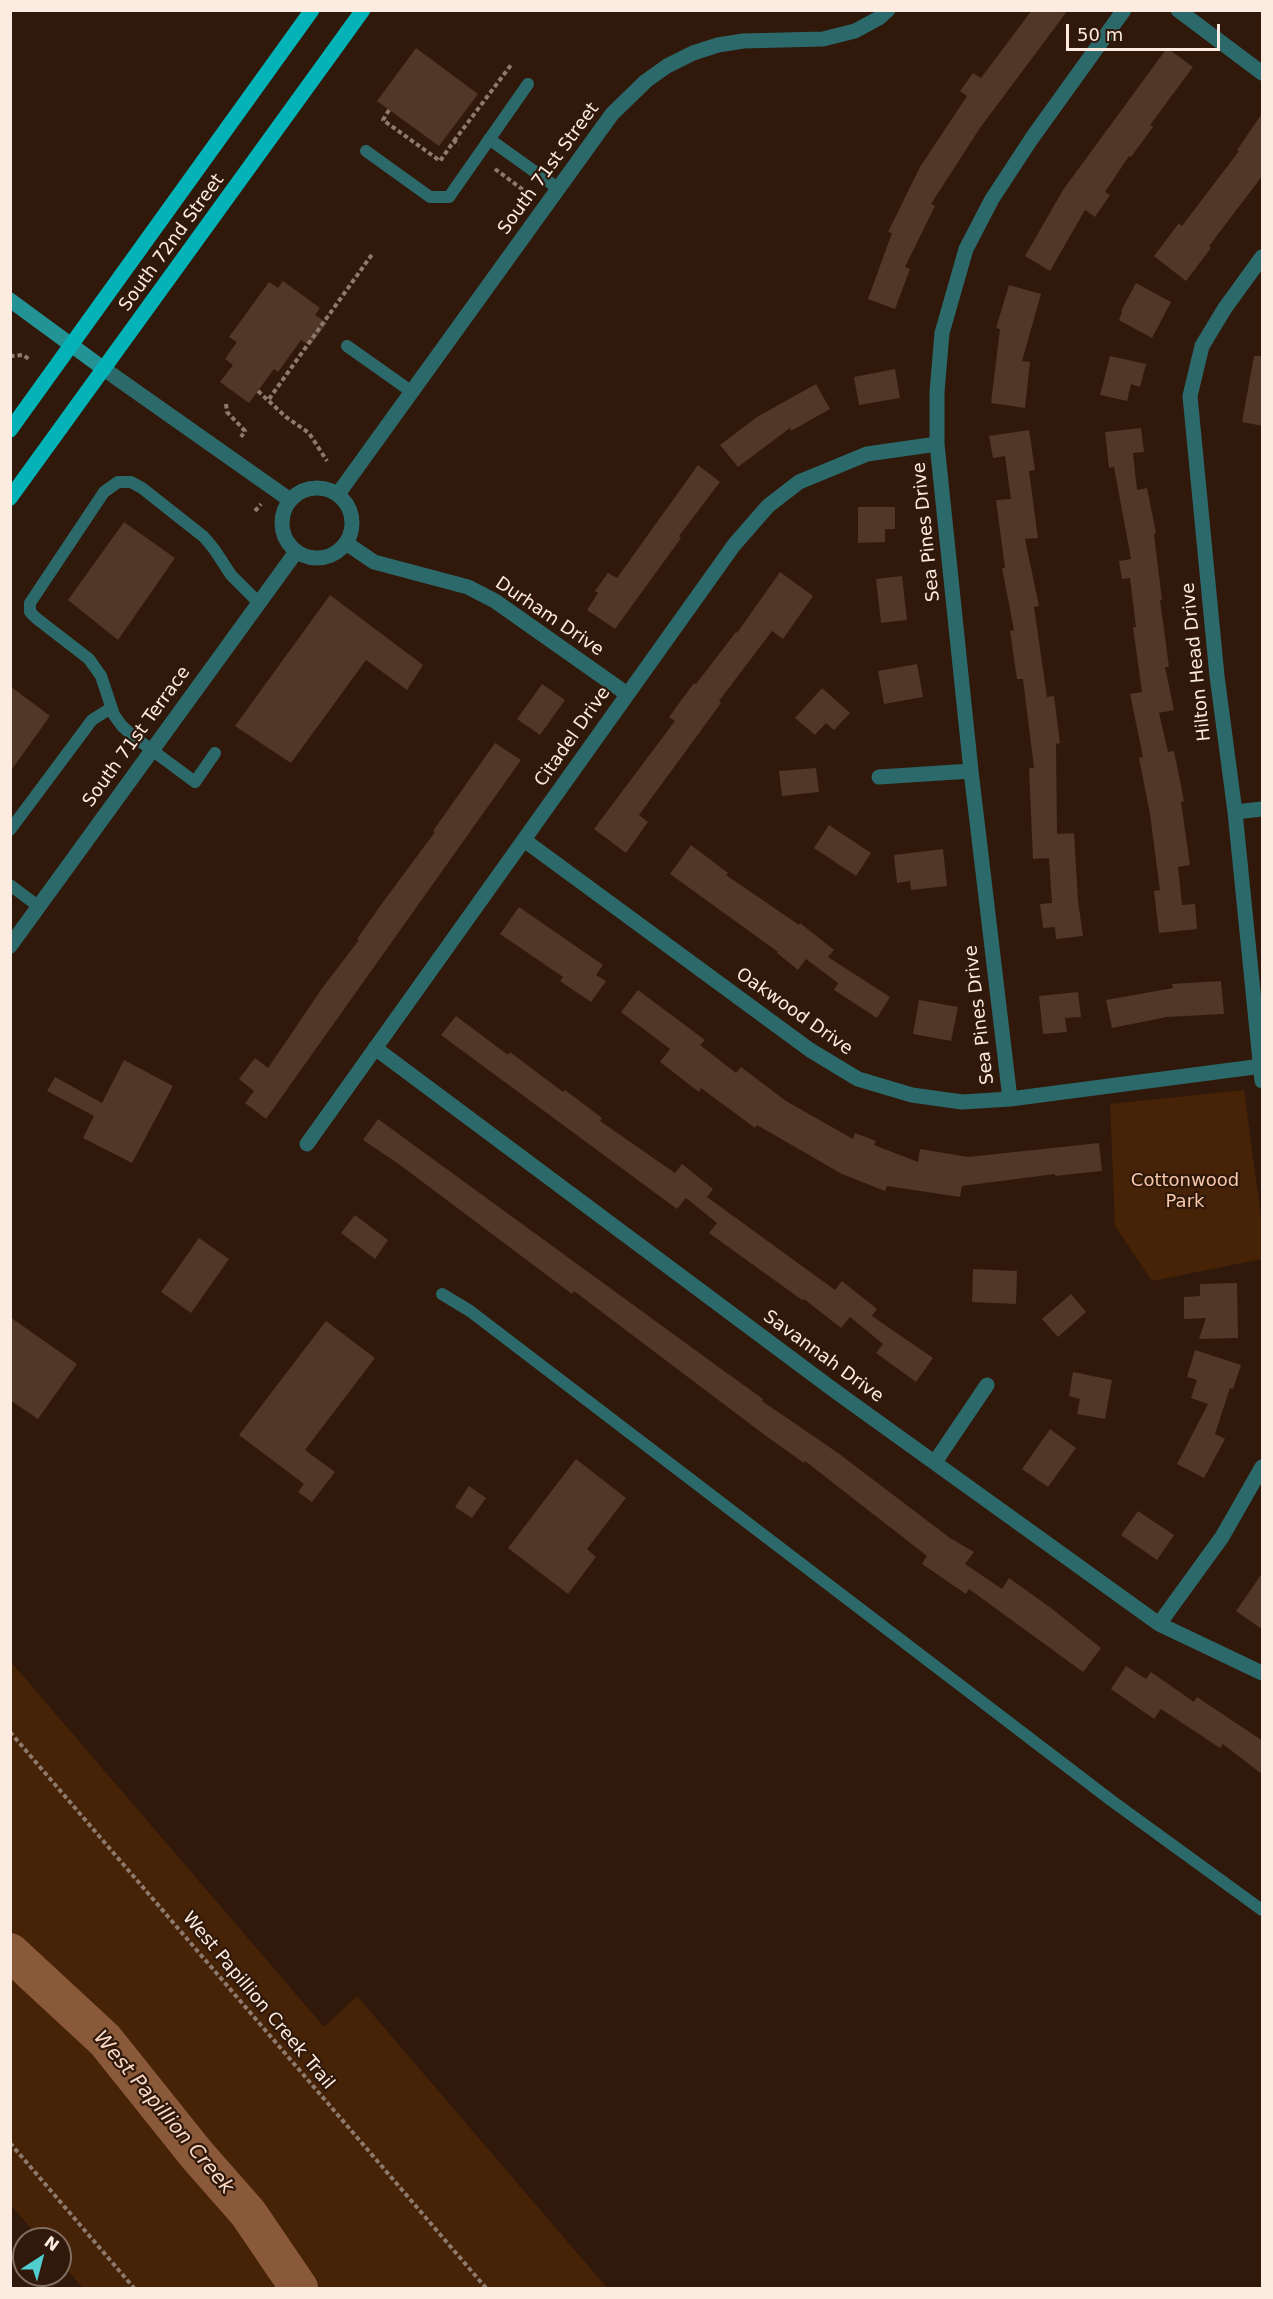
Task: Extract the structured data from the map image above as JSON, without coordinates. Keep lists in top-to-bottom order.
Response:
{
  "streets": {
    "main road": ["South 72nd Street"],
    "street": [
      "South 71st Street",
      "Sea Pines Drive",
      "Durham Drive",
      "Hilton Head Drive",
      "South 71st Terrace",
      "Citadel Drive",
      "Oakwood Drive",
      "Savannah Drive"
    ],
    "path": ["West Papillion Creek Trail"]
  },
  "crossings": [
    ["South 71st Street", "Durham Drive"],
    ["South 71st Street", "South 71st Terrace"],
    ["Sea Pines Drive", "Citadel Drive"],
    ["Sea Pines Drive", "Oakwood Drive"],
    ["Durham Drive", "South 71st Terrace"],
    ["Durham Drive", "Citadel Drive"],
    ["Hilton Head Drive", "Oakwood Drive"],
    ["Citadel Drive", "Oakwood Drive"],
    ["Citadel Drive", "Savannah Drive"]
  ],
  "water": ["West Papillion Creek"],
  "parks": ["Cottonwood Park"],
  "scale_bar": "50 m",
  "north": "top right"
}
